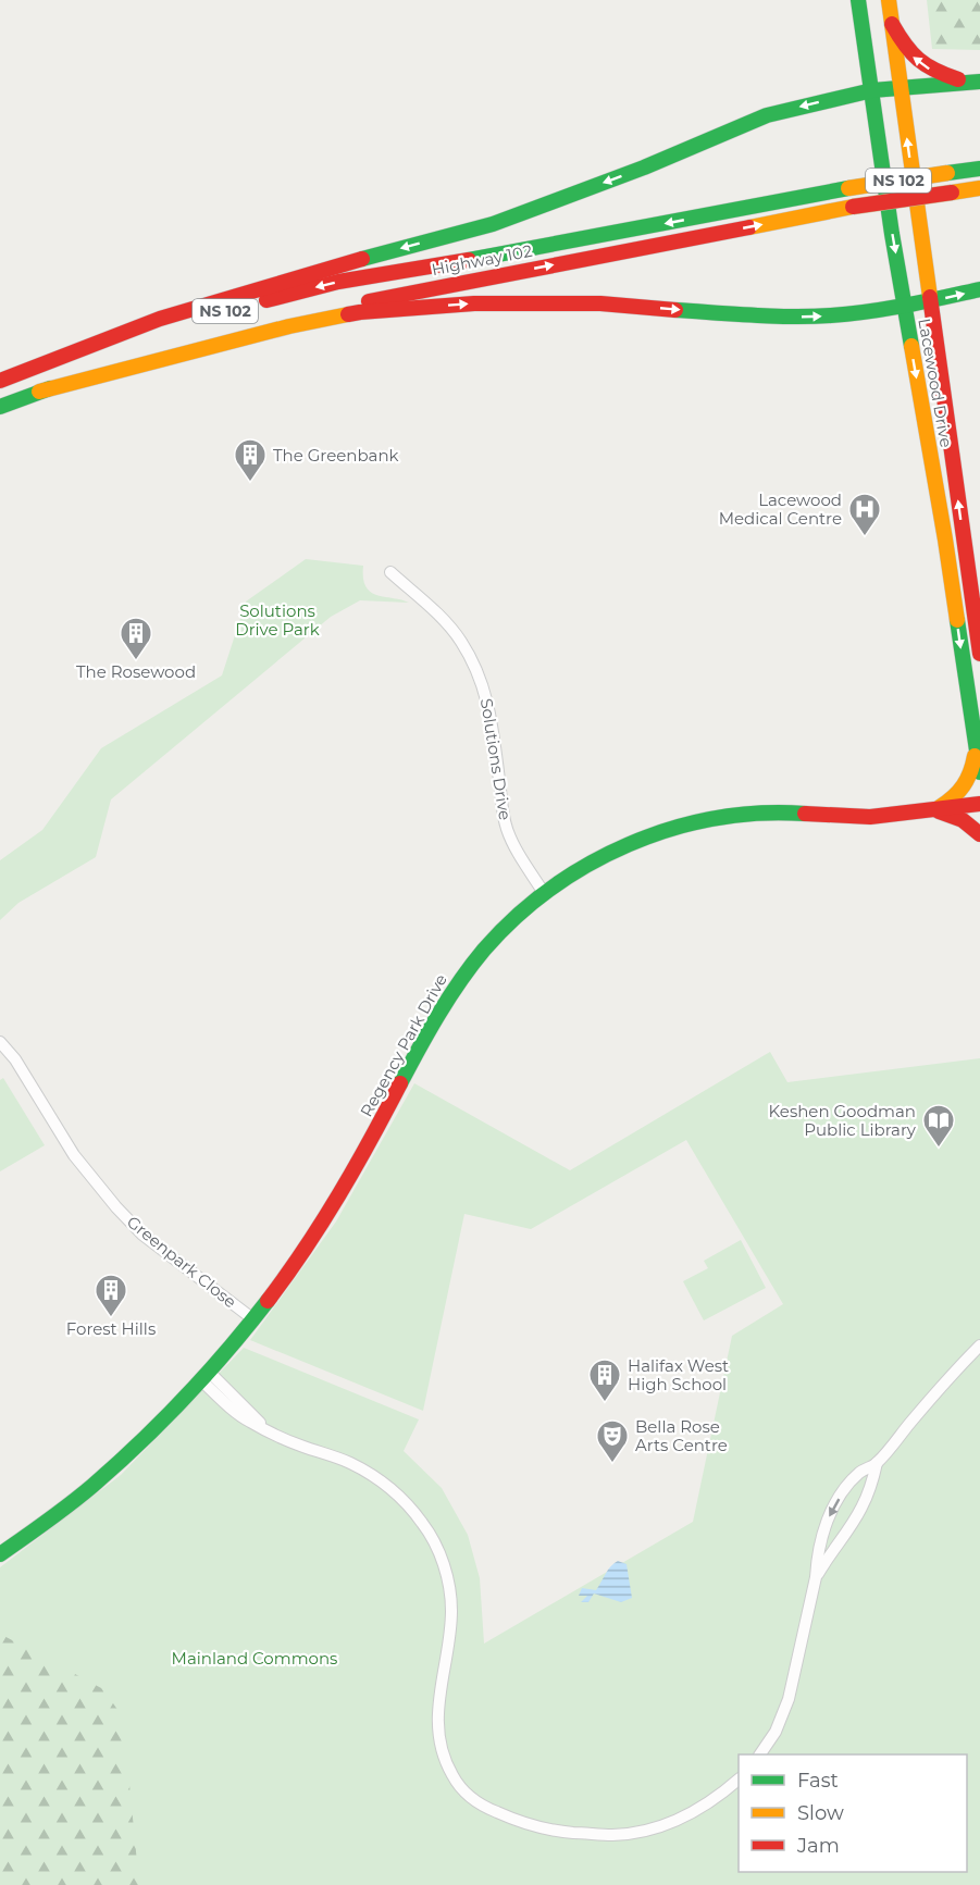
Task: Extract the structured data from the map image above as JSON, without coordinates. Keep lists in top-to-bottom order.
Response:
{
  "streets": {
    "main road": [
      "NS 102",
      "Highway 102",
      "Lacewood Drive",
      "Regency Park Drive"
    ],
    "street": ["Solutions Drive", "Greenpark Close"]
  },
  "crossings": [
    ["Solutions Drive", "Regency Park Drive"],
    ["Regency Park Drive", "Greenpark Close"]
  ],
  "parks": ["Solutions Drive Park", "Mainland Commons"],
  "places": {
    "building": [
      "The Greenbank",
      "The Rosewood",
      "Forest Hills",
      "Halifax West High School"
    ],
    "hospital": ["Lacewood Medical Centre"],
    "library": ["Keshen Goodman Public Library"],
    "theatre": ["Bella Rose Arts Centre"]
  },
  "legend": ["Fast", "Slow", "Jam"]
}
